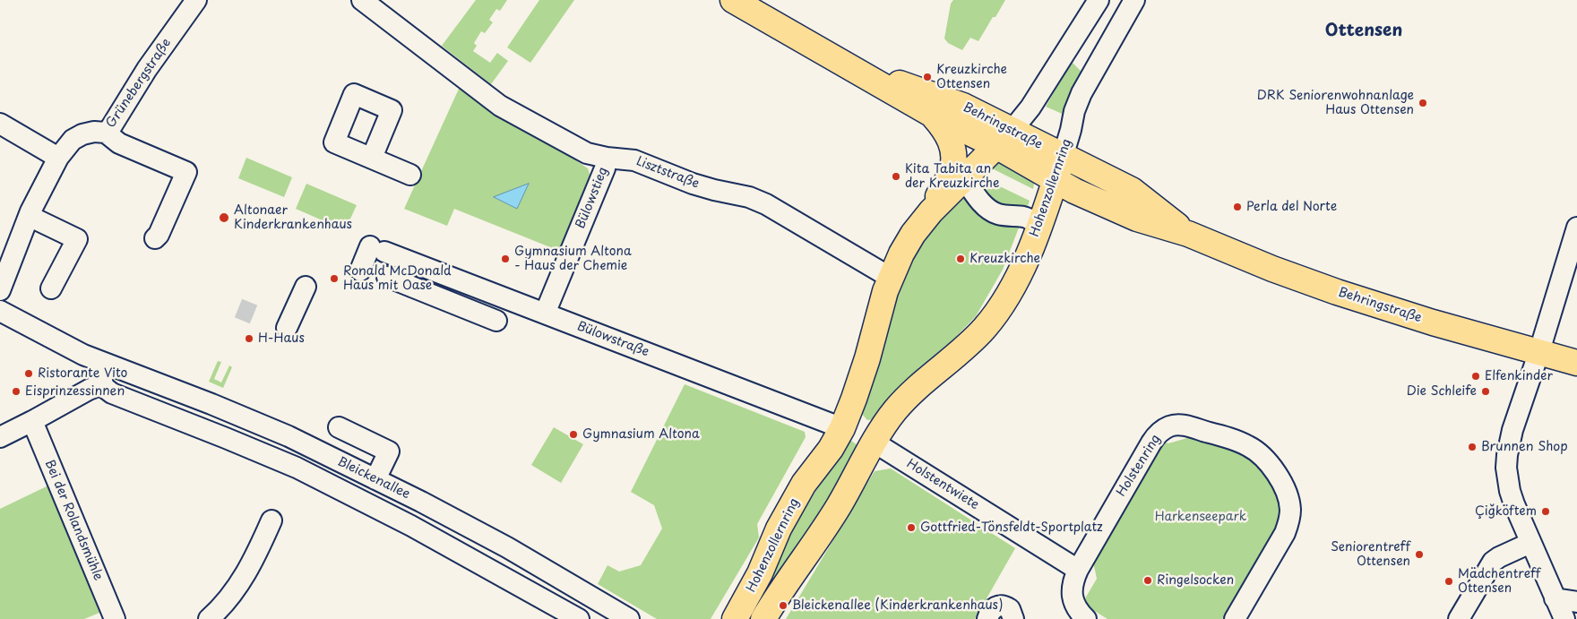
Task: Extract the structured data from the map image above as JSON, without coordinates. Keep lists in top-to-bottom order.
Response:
{
  "streets": {
    "main road": ["Behringstraße", "Hohenzollernring"],
    "street": [
      "Grünebergstraße",
      "Lisztstraße",
      "Bülowstieg",
      "Bülowstraße",
      "Holstenring",
      "Bleickenallee",
      "Holstentwiete",
      "Bei der Rolandsmühle"
    ]
  },
  "crossings": [
    ["Behringstraße", "Hohenzollernring"],
    ["Lisztstraße", "Hohenzollernring"],
    ["Lisztstraße", "Bülowstieg"],
    ["Hohenzollernring", "Bülowstraße"],
    ["Hohenzollernring", "Holstentwiete"],
    ["Bülowstieg", "Bülowstraße"],
    ["Holstenring", "Holstentwiete"]
  ],
  "districts": ["Ottensen"],
  "parks": ["Harkenseepark"],
  "places": [
    "Kreuzkirche Ottensen",
    "DRK Seniorenwohnanlage Haus Ottensen",
    "Kita Tabita an der Kreuzkirche",
    "Perla del Norte",
    "Altonaer Kinderkrankenhaus",
    "Gymnasium Altona - Haus der Chemie",
    "Kreuzkirche",
    "Ronald McDonald Haus mit Oase",
    "H-Haus",
    "Ristorante Vito",
    "Elfenkinder",
    "Eisprinzessinnen",
    "Die Schleife",
    "Gymnasium Altona",
    "Brunnen Shop",
    "Çiğköftem",
    "Gottfried-Tönsfeldt-Sportplatz",
    "Seniorentreff Ottensen",
    "Ringelsocken",
    "Mädchentreff Ottensen",
    "Bleickenallee (Kinderkrankenhaus)"
  ]
}
